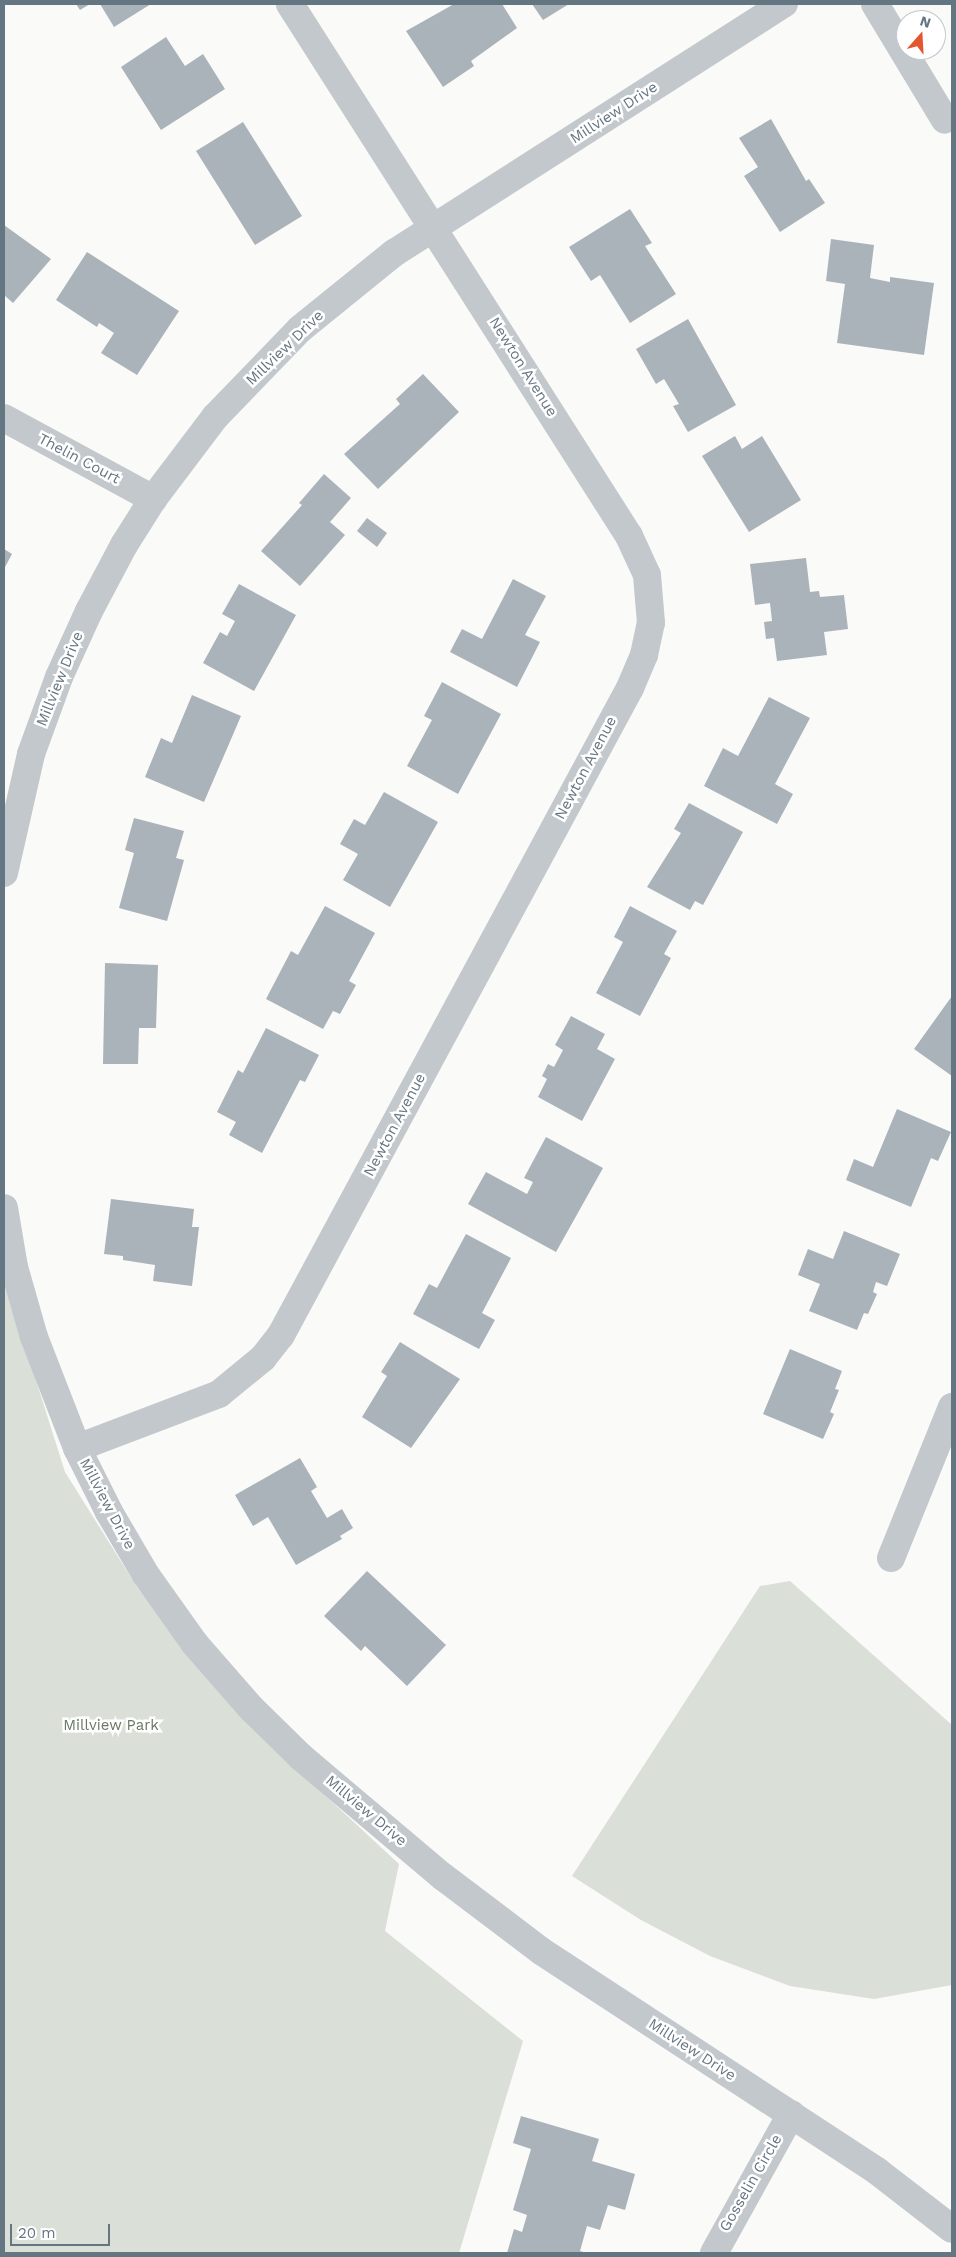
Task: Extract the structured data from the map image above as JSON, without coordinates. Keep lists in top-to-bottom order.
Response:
{
  "streets": {
    "street": [
      "Millview Drive",
      "Newton Avenue",
      "Thelin Court",
      "Gosselin Circle"
    ]
  },
  "crossings": [
    ["Millview Drive", "Newton Avenue"],
    ["Millview Drive", "Thelin Court"],
    ["Millview Drive", "Gosselin Circle"]
  ],
  "parks": ["Millview Park"],
  "scale_bar": "20 m",
  "north": "top"
}
